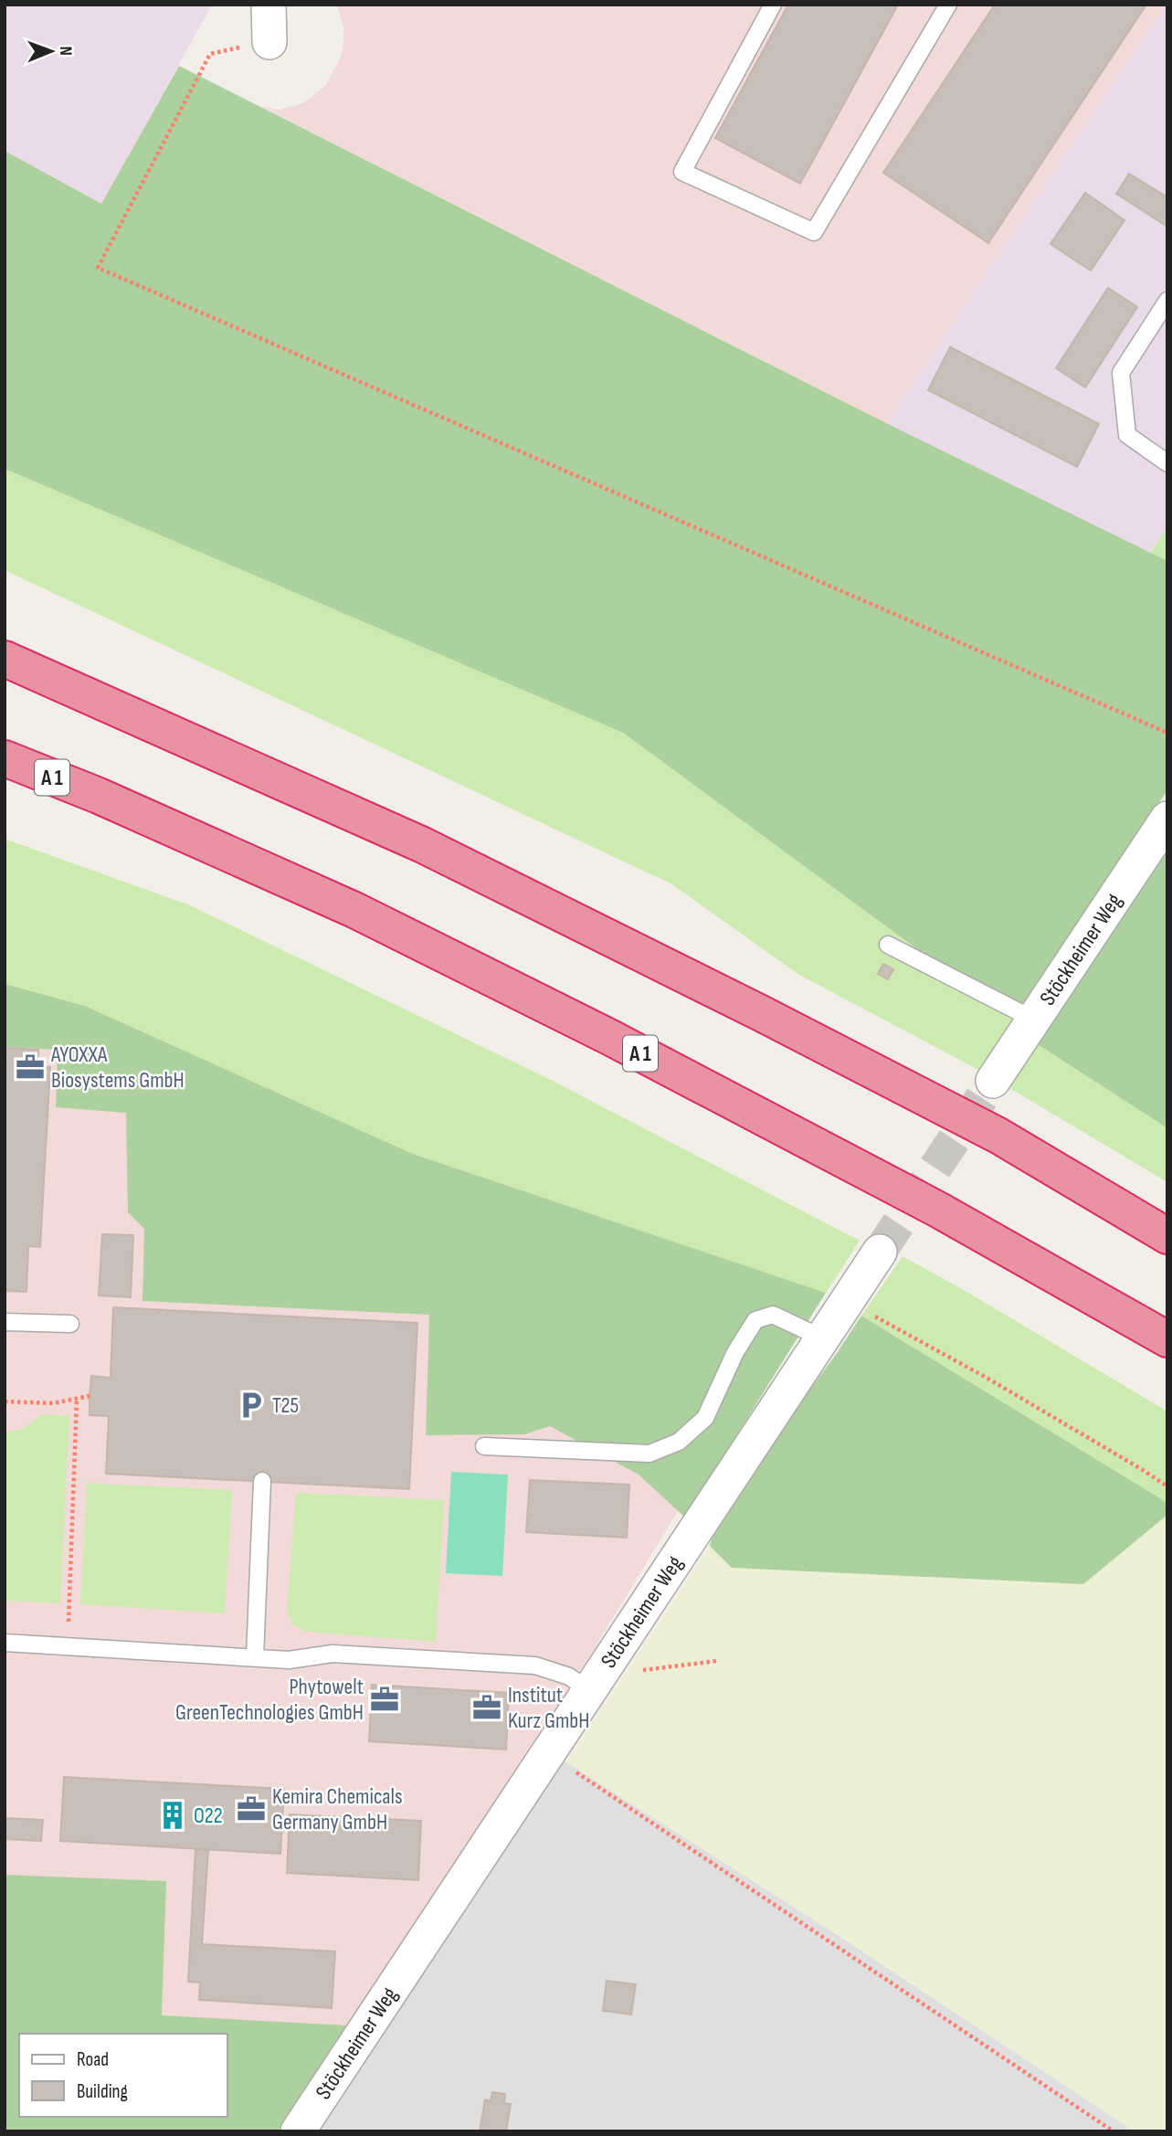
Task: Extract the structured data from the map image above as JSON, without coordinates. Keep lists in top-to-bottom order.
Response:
{
  "streets": {
    "highway": ["A 1"],
    "street": ["Stöckheimer Weg"]
  },
  "places": {
    "office": [
      "AYOXXA Biosystems GmbH",
      "Phytowelt GreenTechnologies GmbH",
      "Institut Kurz GmbH",
      "Kemira Chemicals Germany GmbH"
    ],
    "parking": ["T25"],
    "building": ["O22"]
  },
  "legend": ["Road", "Building"],
  "north": "right"
}
